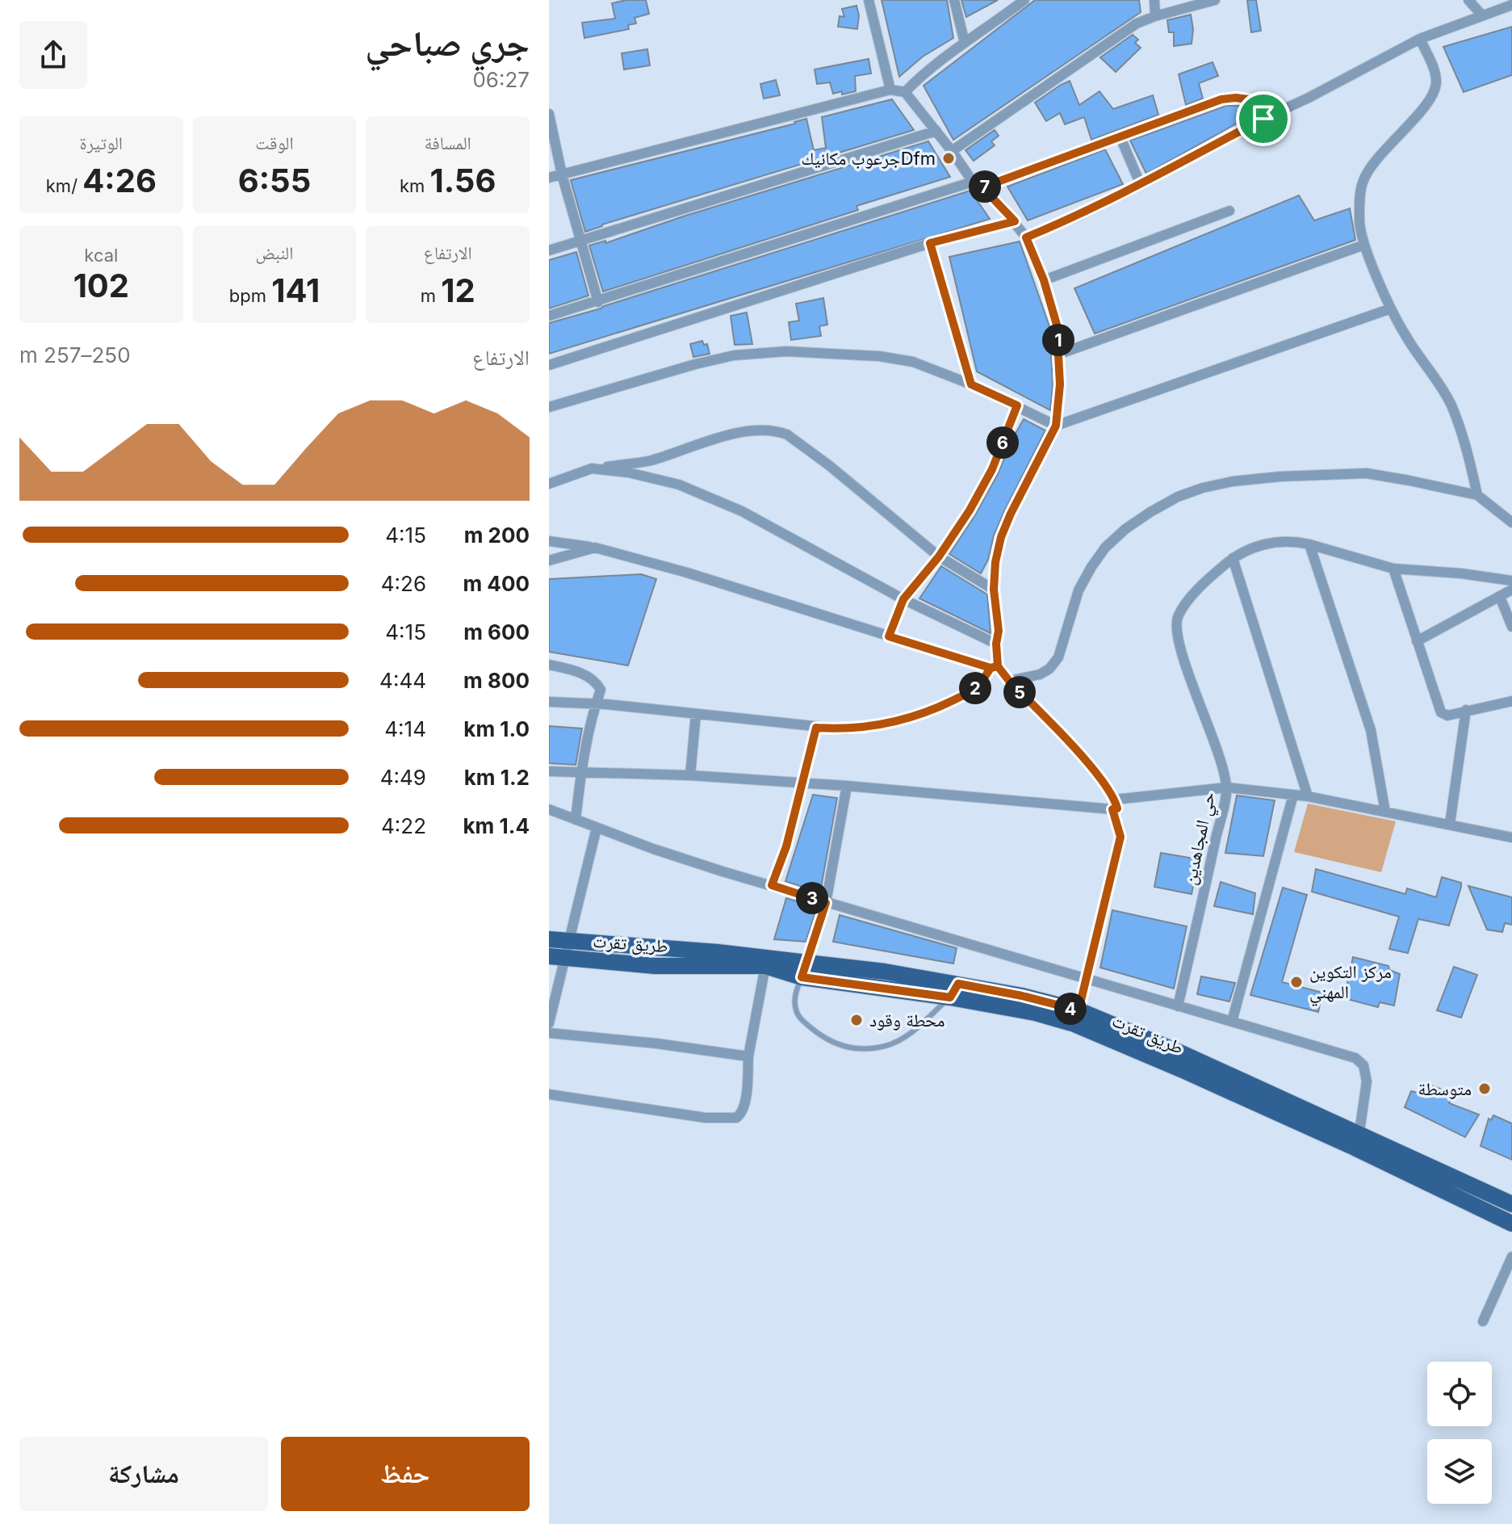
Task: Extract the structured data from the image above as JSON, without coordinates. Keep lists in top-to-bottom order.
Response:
{
  "streets": {
    "main road": ["طريق تقرت"],
    "street": ["حي المجاهدين"]
  },
  "places": [
    "جرعوب مكانيكDfm",
    "مركز التكوين المهني",
    "محطة وقود",
    "متوسطة"
  ],
  "page": {
    "heading": ["جري صباحي", "06:27"],
    "stats": [
      ["المسافة", "1.56 km"],
      ["الوقت", "6:55"],
      ["الوتيرة", "4:26 /km"],
      ["الارتفاع", "12 m"],
      ["النبض", "141 bpm"],
      ["kcal", "102"]
    ],
    "pins": [
      "7",
      "1",
      "6",
      "2",
      "5",
      "3",
      "4"
    ],
    "chart": ["الارتفاع", "250–257 m"],
    "list": [
      {
        "name": "200 m",
        "note": "4:15"
      },
      {
        "name": "400 m",
        "note": "4:26"
      },
      {
        "name": "600 m",
        "note": "4:15"
      },
      {
        "name": "800 m",
        "note": "4:44"
      },
      {
        "name": "1.0 km",
        "note": "4:14"
      },
      {
        "name": "1.2 km",
        "note": "4:49"
      },
      {
        "name": "1.4 km",
        "note": "4:22"
      }
    ],
    "buttons": ["حفظ", "مشاركة"]
  }
}
